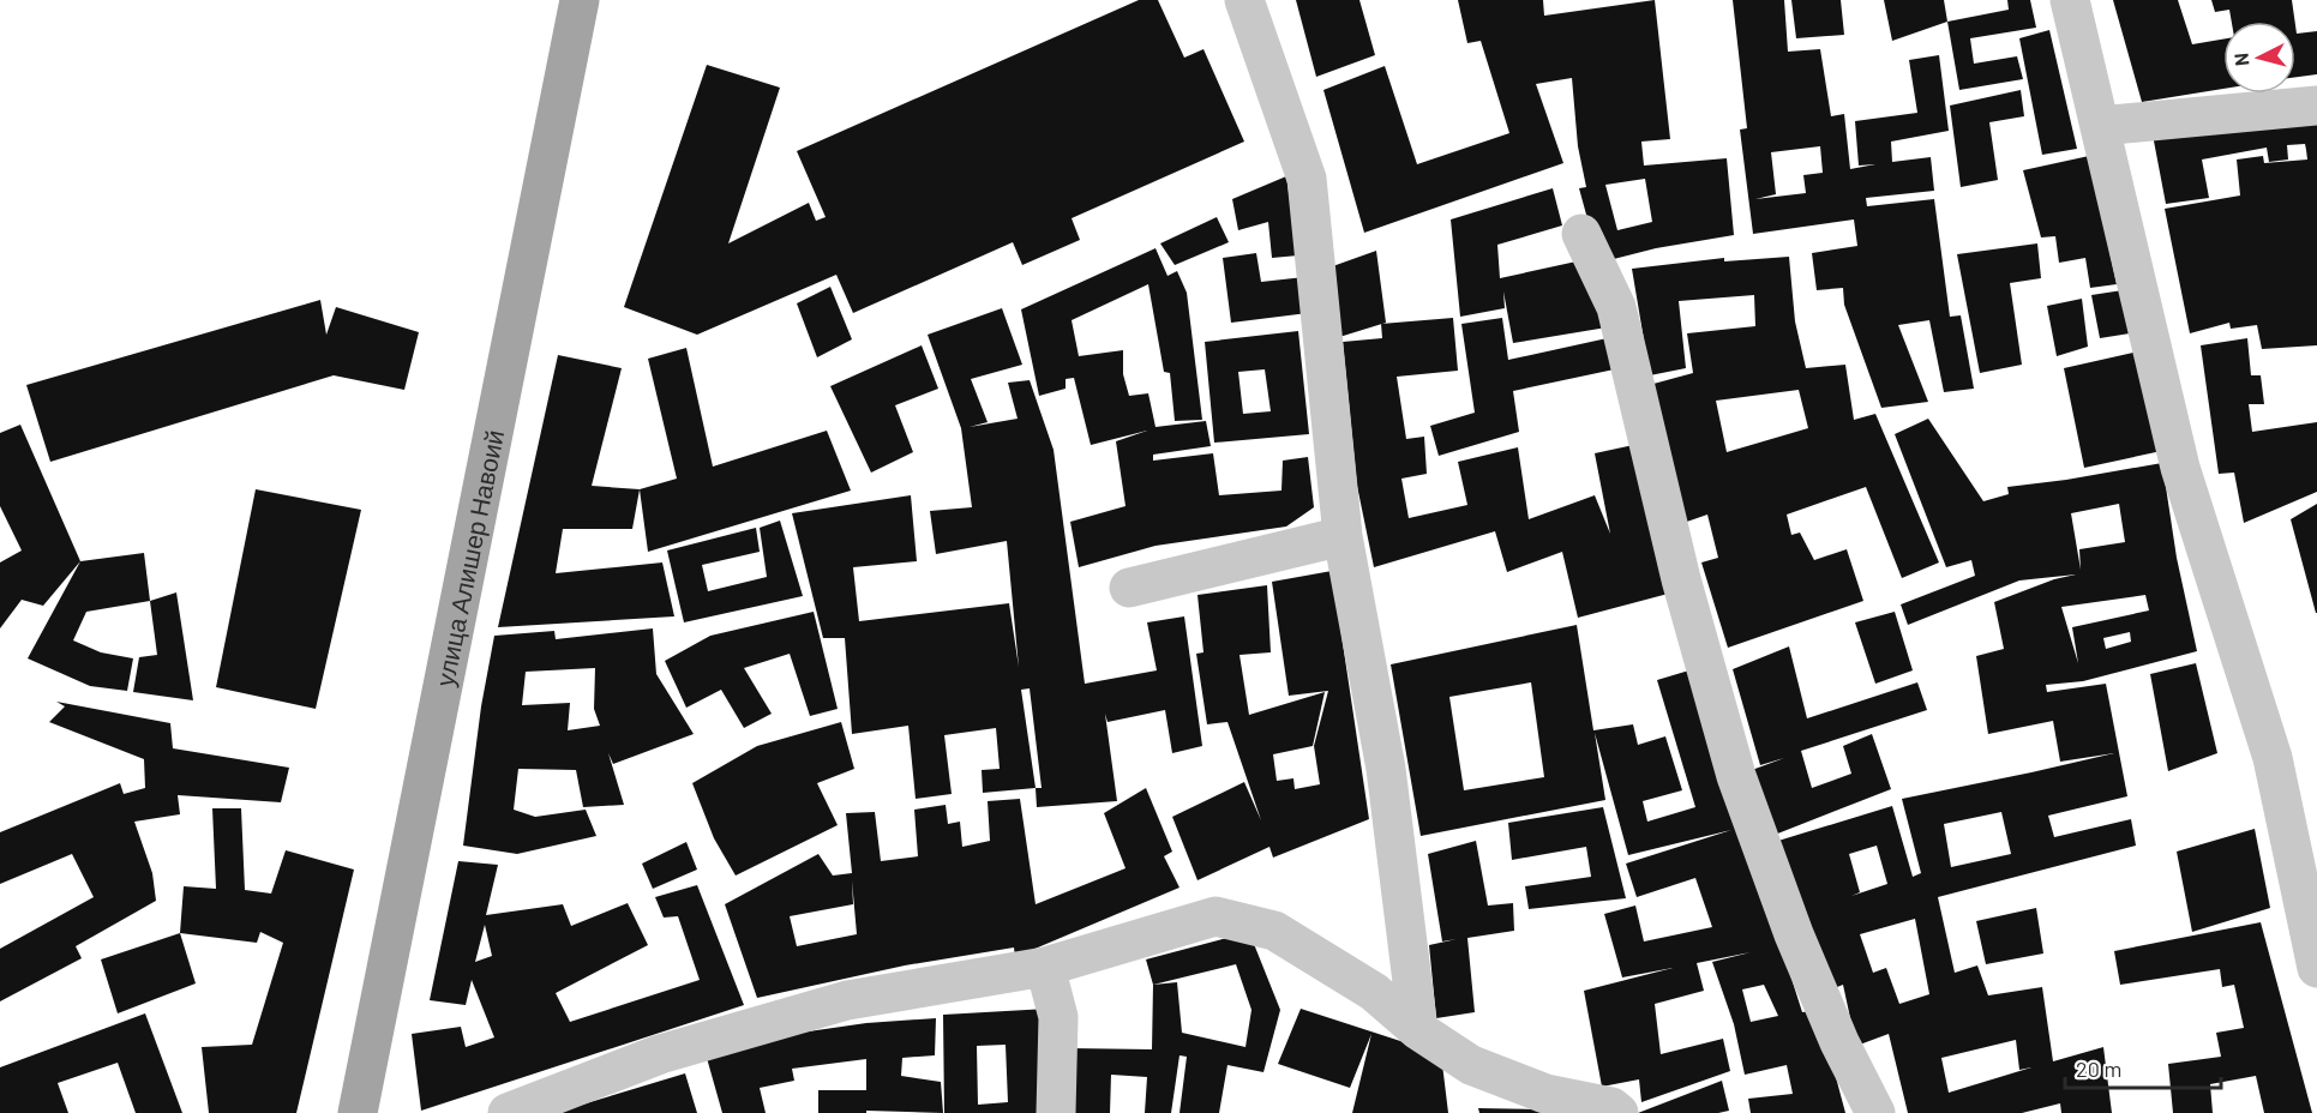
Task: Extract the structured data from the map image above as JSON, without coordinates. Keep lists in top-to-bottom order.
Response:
{
  "streets": {
    "main road": ["улица Алишер Навоий"]
  },
  "scale_bar": "20 m",
  "north": "left"
}
